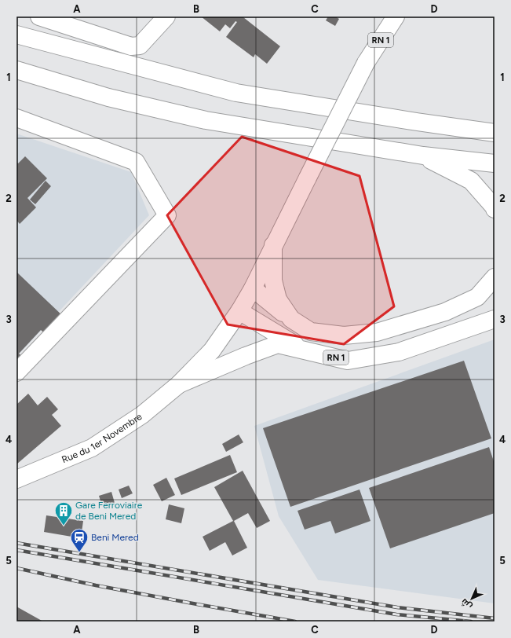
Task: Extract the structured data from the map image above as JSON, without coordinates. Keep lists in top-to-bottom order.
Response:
{
  "streets": {
    "main road": ["RN 1", "Rue du 1er Novembre"]
  },
  "crossings": [
    ["RN 1", "Rue du 1er Novembre"]
  ],
  "places": {
    "building": ["Gare Ferroviaire de Beni Mered"],
    "station": ["Beni Mered"]
  },
  "north": "bottom left",
  "grid": {
    "columns": [
      "A",
      "B",
      "C",
      "D"
    ],
    "rows": [
      "1",
      "2",
      "3",
      "4",
      "5"
    ]
  }
}
